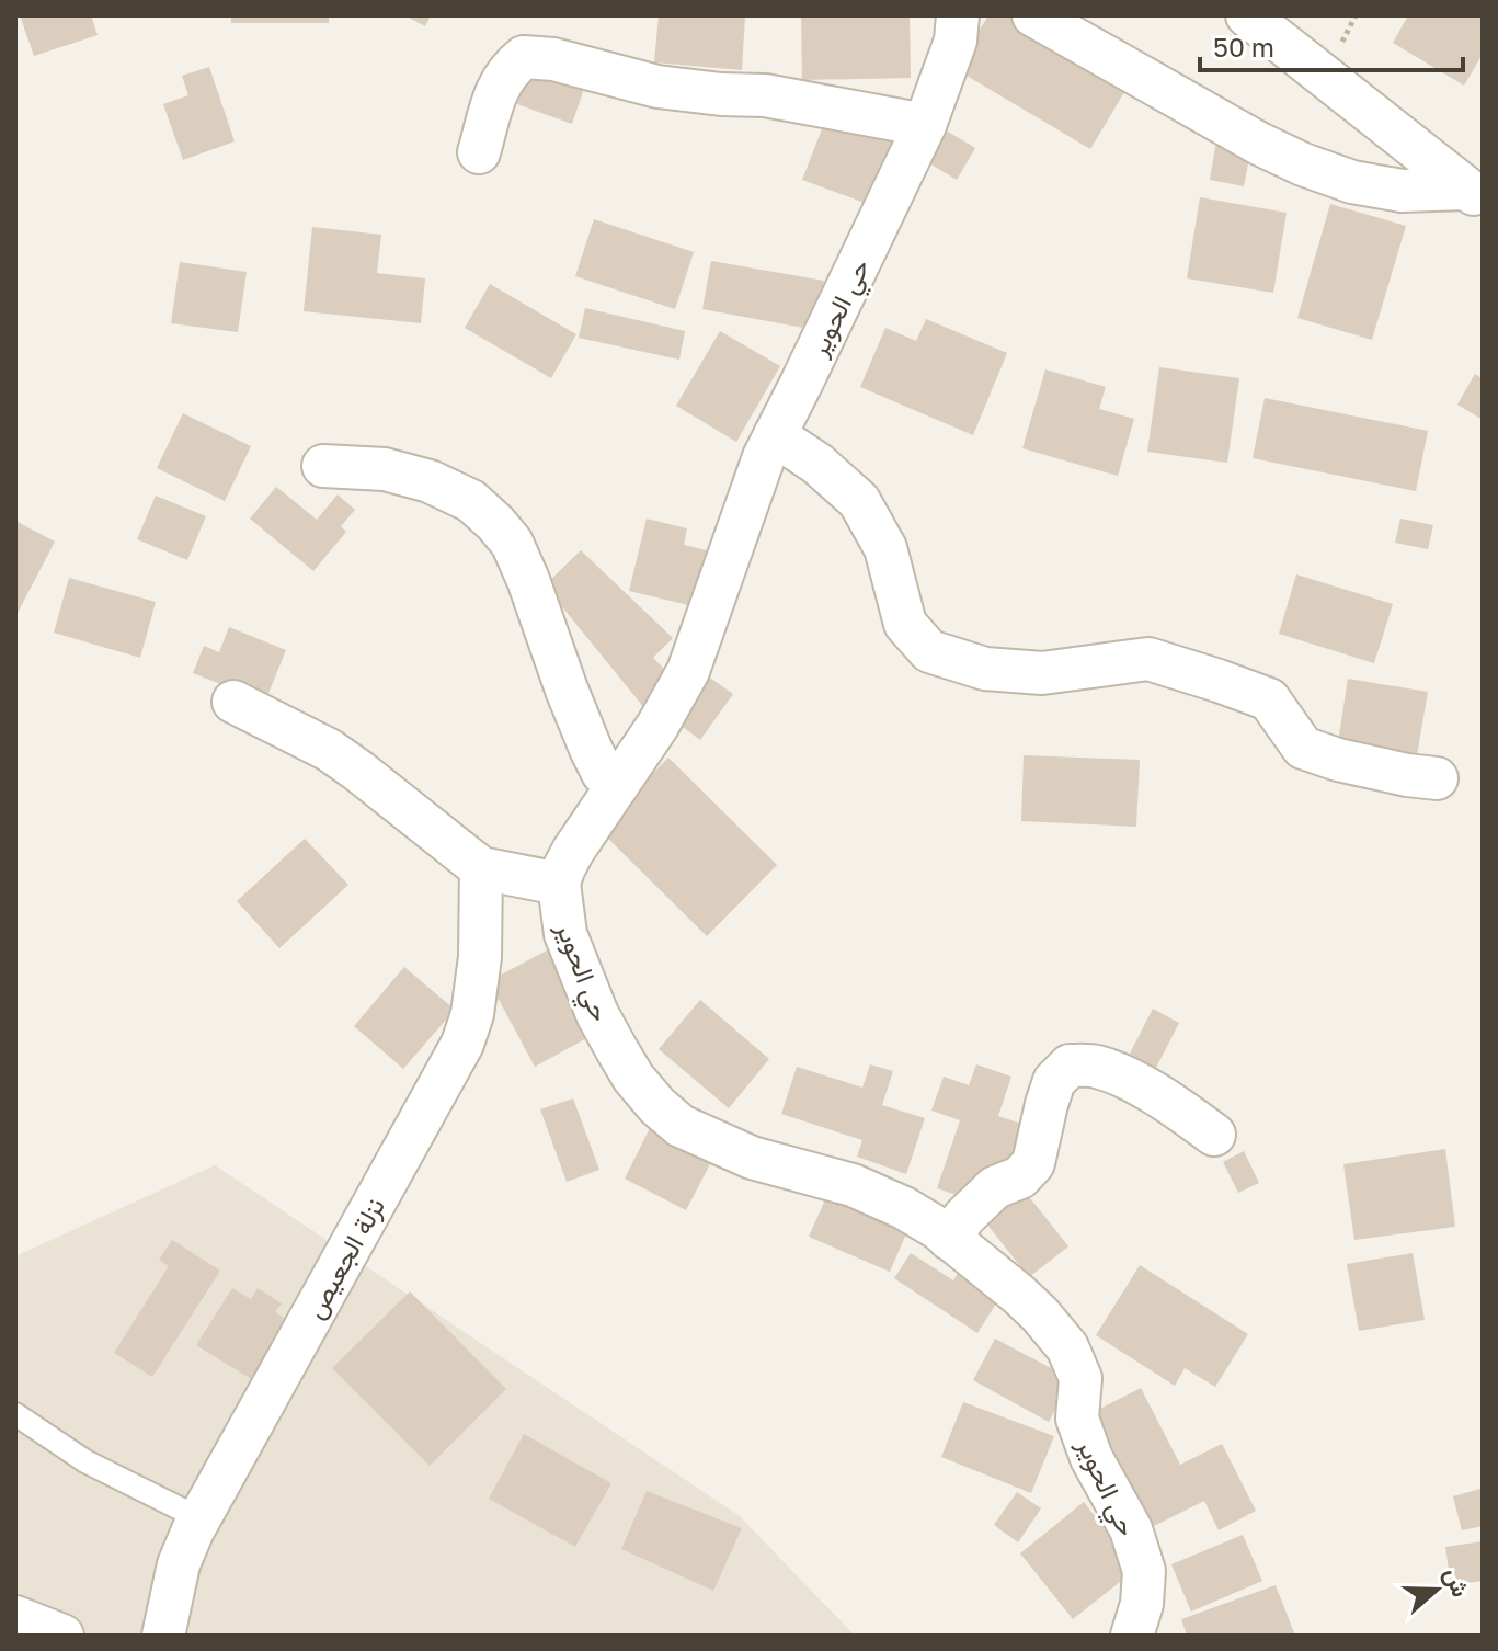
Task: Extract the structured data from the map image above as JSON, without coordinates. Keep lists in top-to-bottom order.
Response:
{
  "streets": {
    "street": ["حي الحوير", "نزلة الجعيص"]
  },
  "scale_bar": "50 m",
  "north": "right"
}
